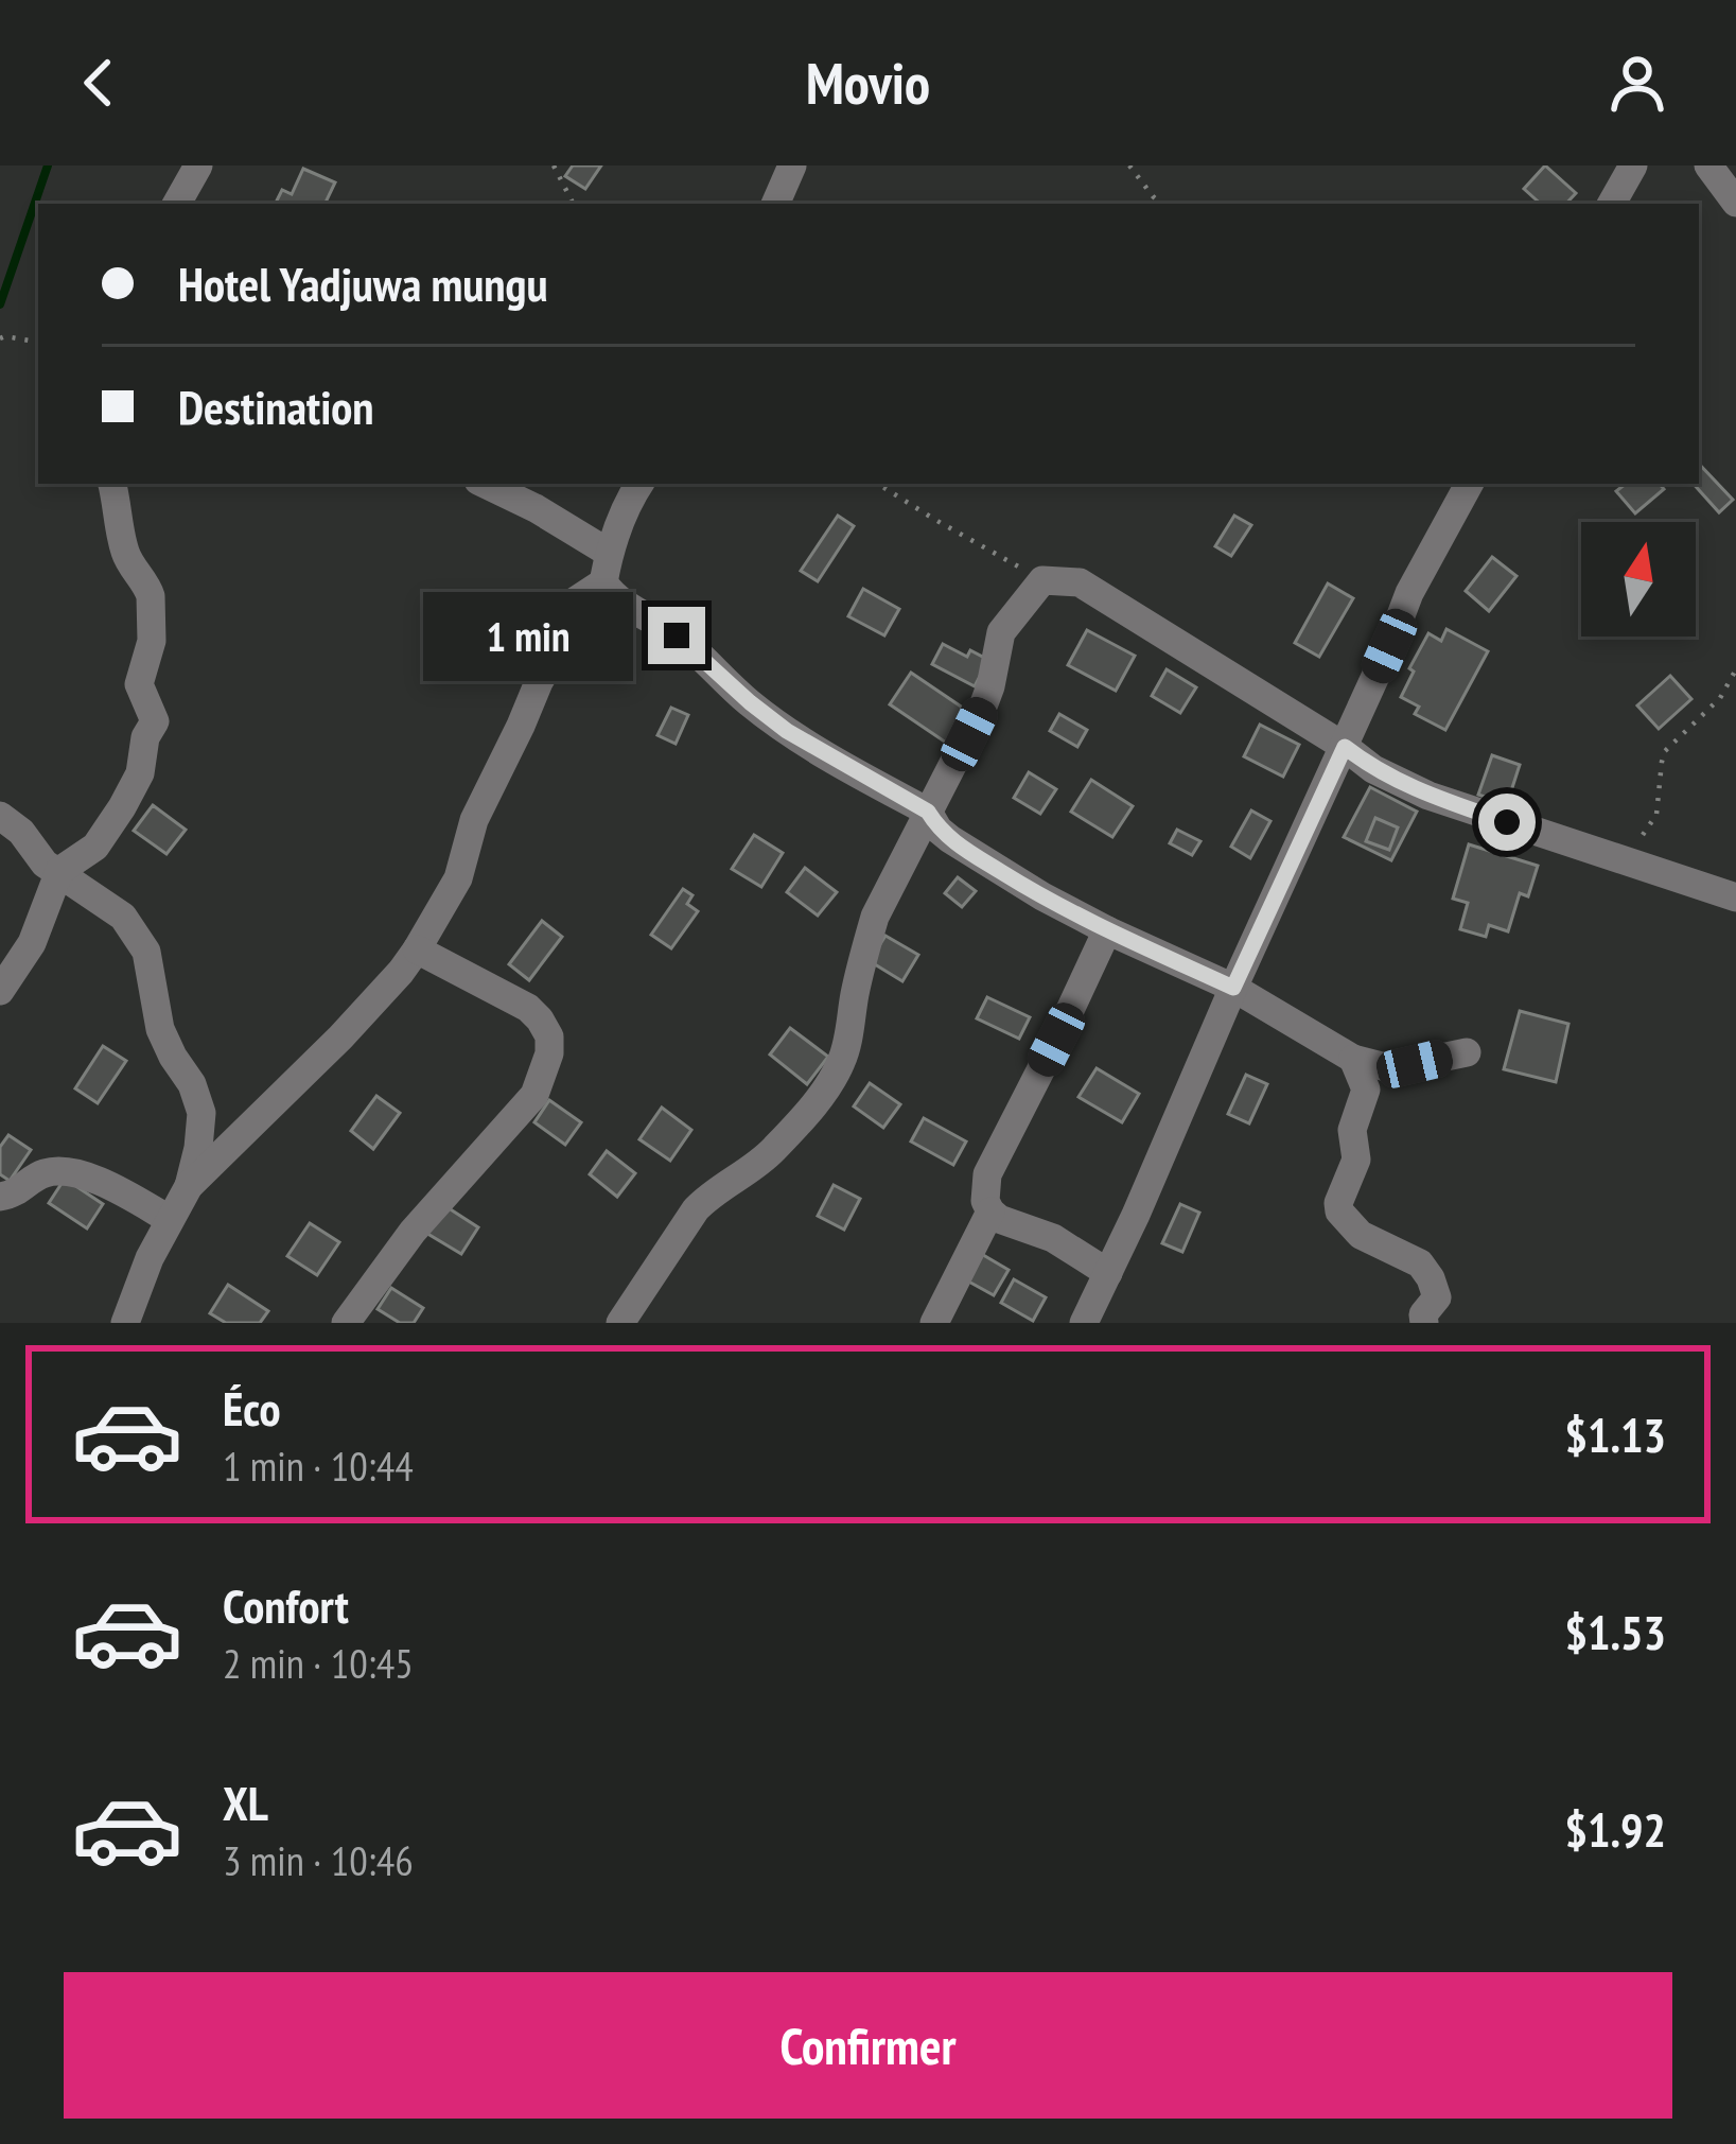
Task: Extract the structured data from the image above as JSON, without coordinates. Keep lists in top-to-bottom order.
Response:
{
  "north": "top",
  "page": {
    "header": "Movio",
    "banner": ["Hotel Yadjuwa mungu", "Destination"],
    "bubble": "1 min",
    "list": [
      {
        "name": "Éco",
        "note": "1 min · 10:44",
        "value": "$1.13"
      },
      {
        "name": "Confort",
        "note": "2 min · 10:45",
        "value": "$1.53"
      },
      {
        "name": "XL",
        "note": "3 min · 10:46",
        "value": "$1.92"
      }
    ],
    "buttons": "Confirmer"
  }
}
